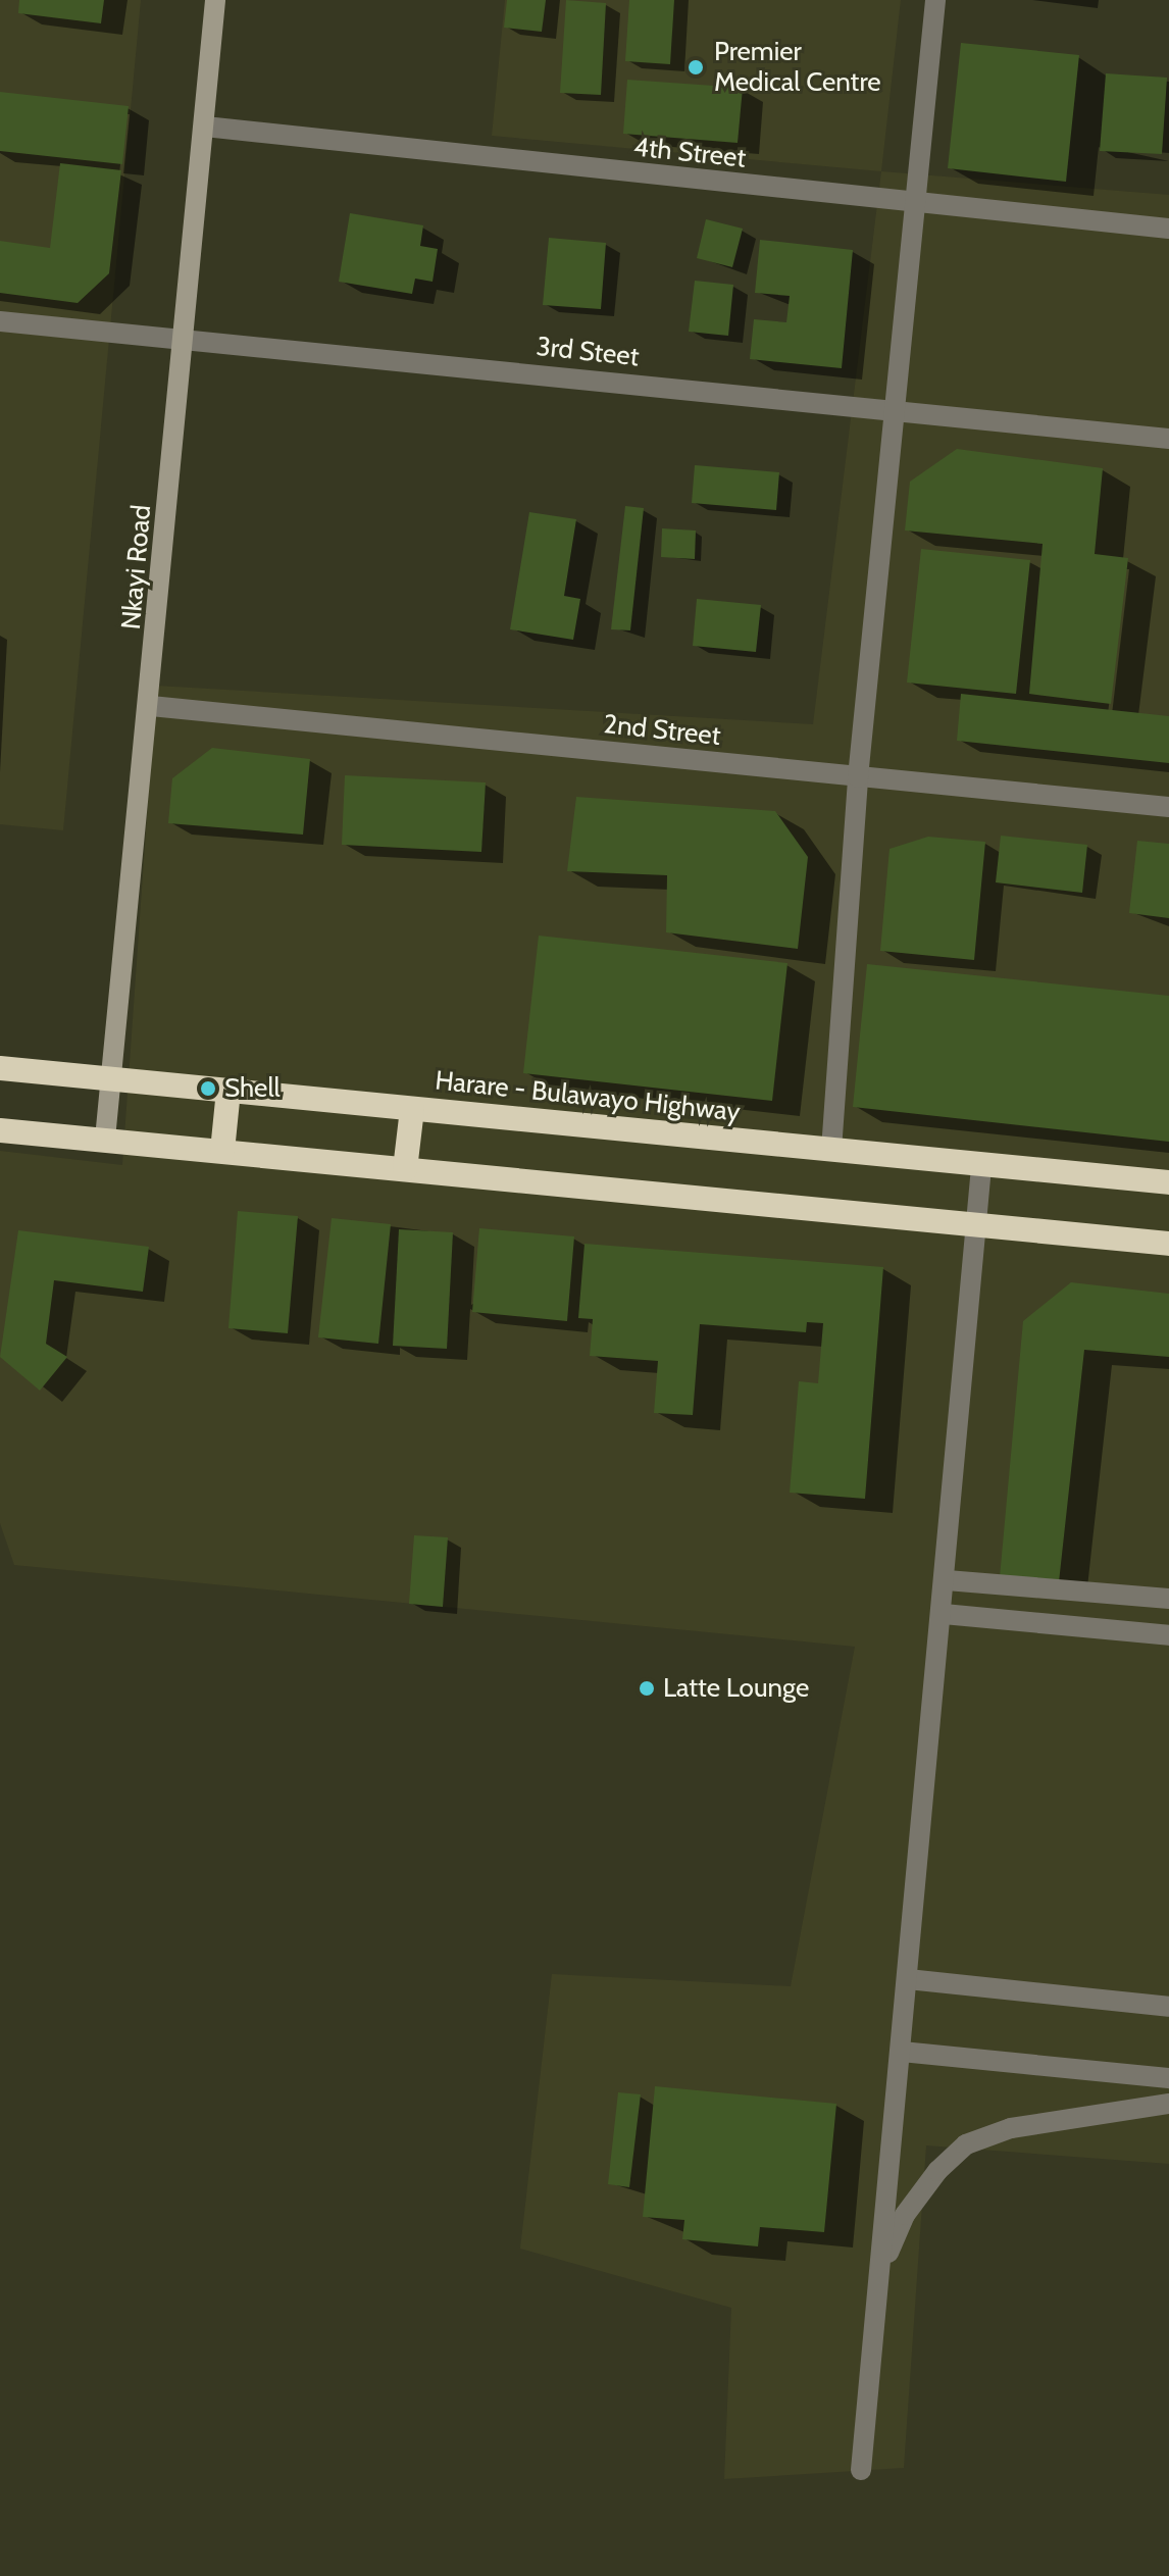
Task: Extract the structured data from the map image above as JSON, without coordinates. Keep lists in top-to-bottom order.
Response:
{
  "streets": {
    "highway": ["Harare - Bulawayo Highway"],
    "main road": ["Nkayi Road"],
    "street": ["4th Street", "3rd Steet", "2nd Street"]
  },
  "crossings": [
    ["4th Street", "Nkayi Road"],
    ["3rd Steet", "Nkayi Road"],
    ["Nkayi Road", "2nd Street"],
    ["Nkayi Road", "Harare - Bulawayo Highway"]
  ],
  "places": ["Premier Medical Centre", "Shell", "Latte Lounge"]
}
